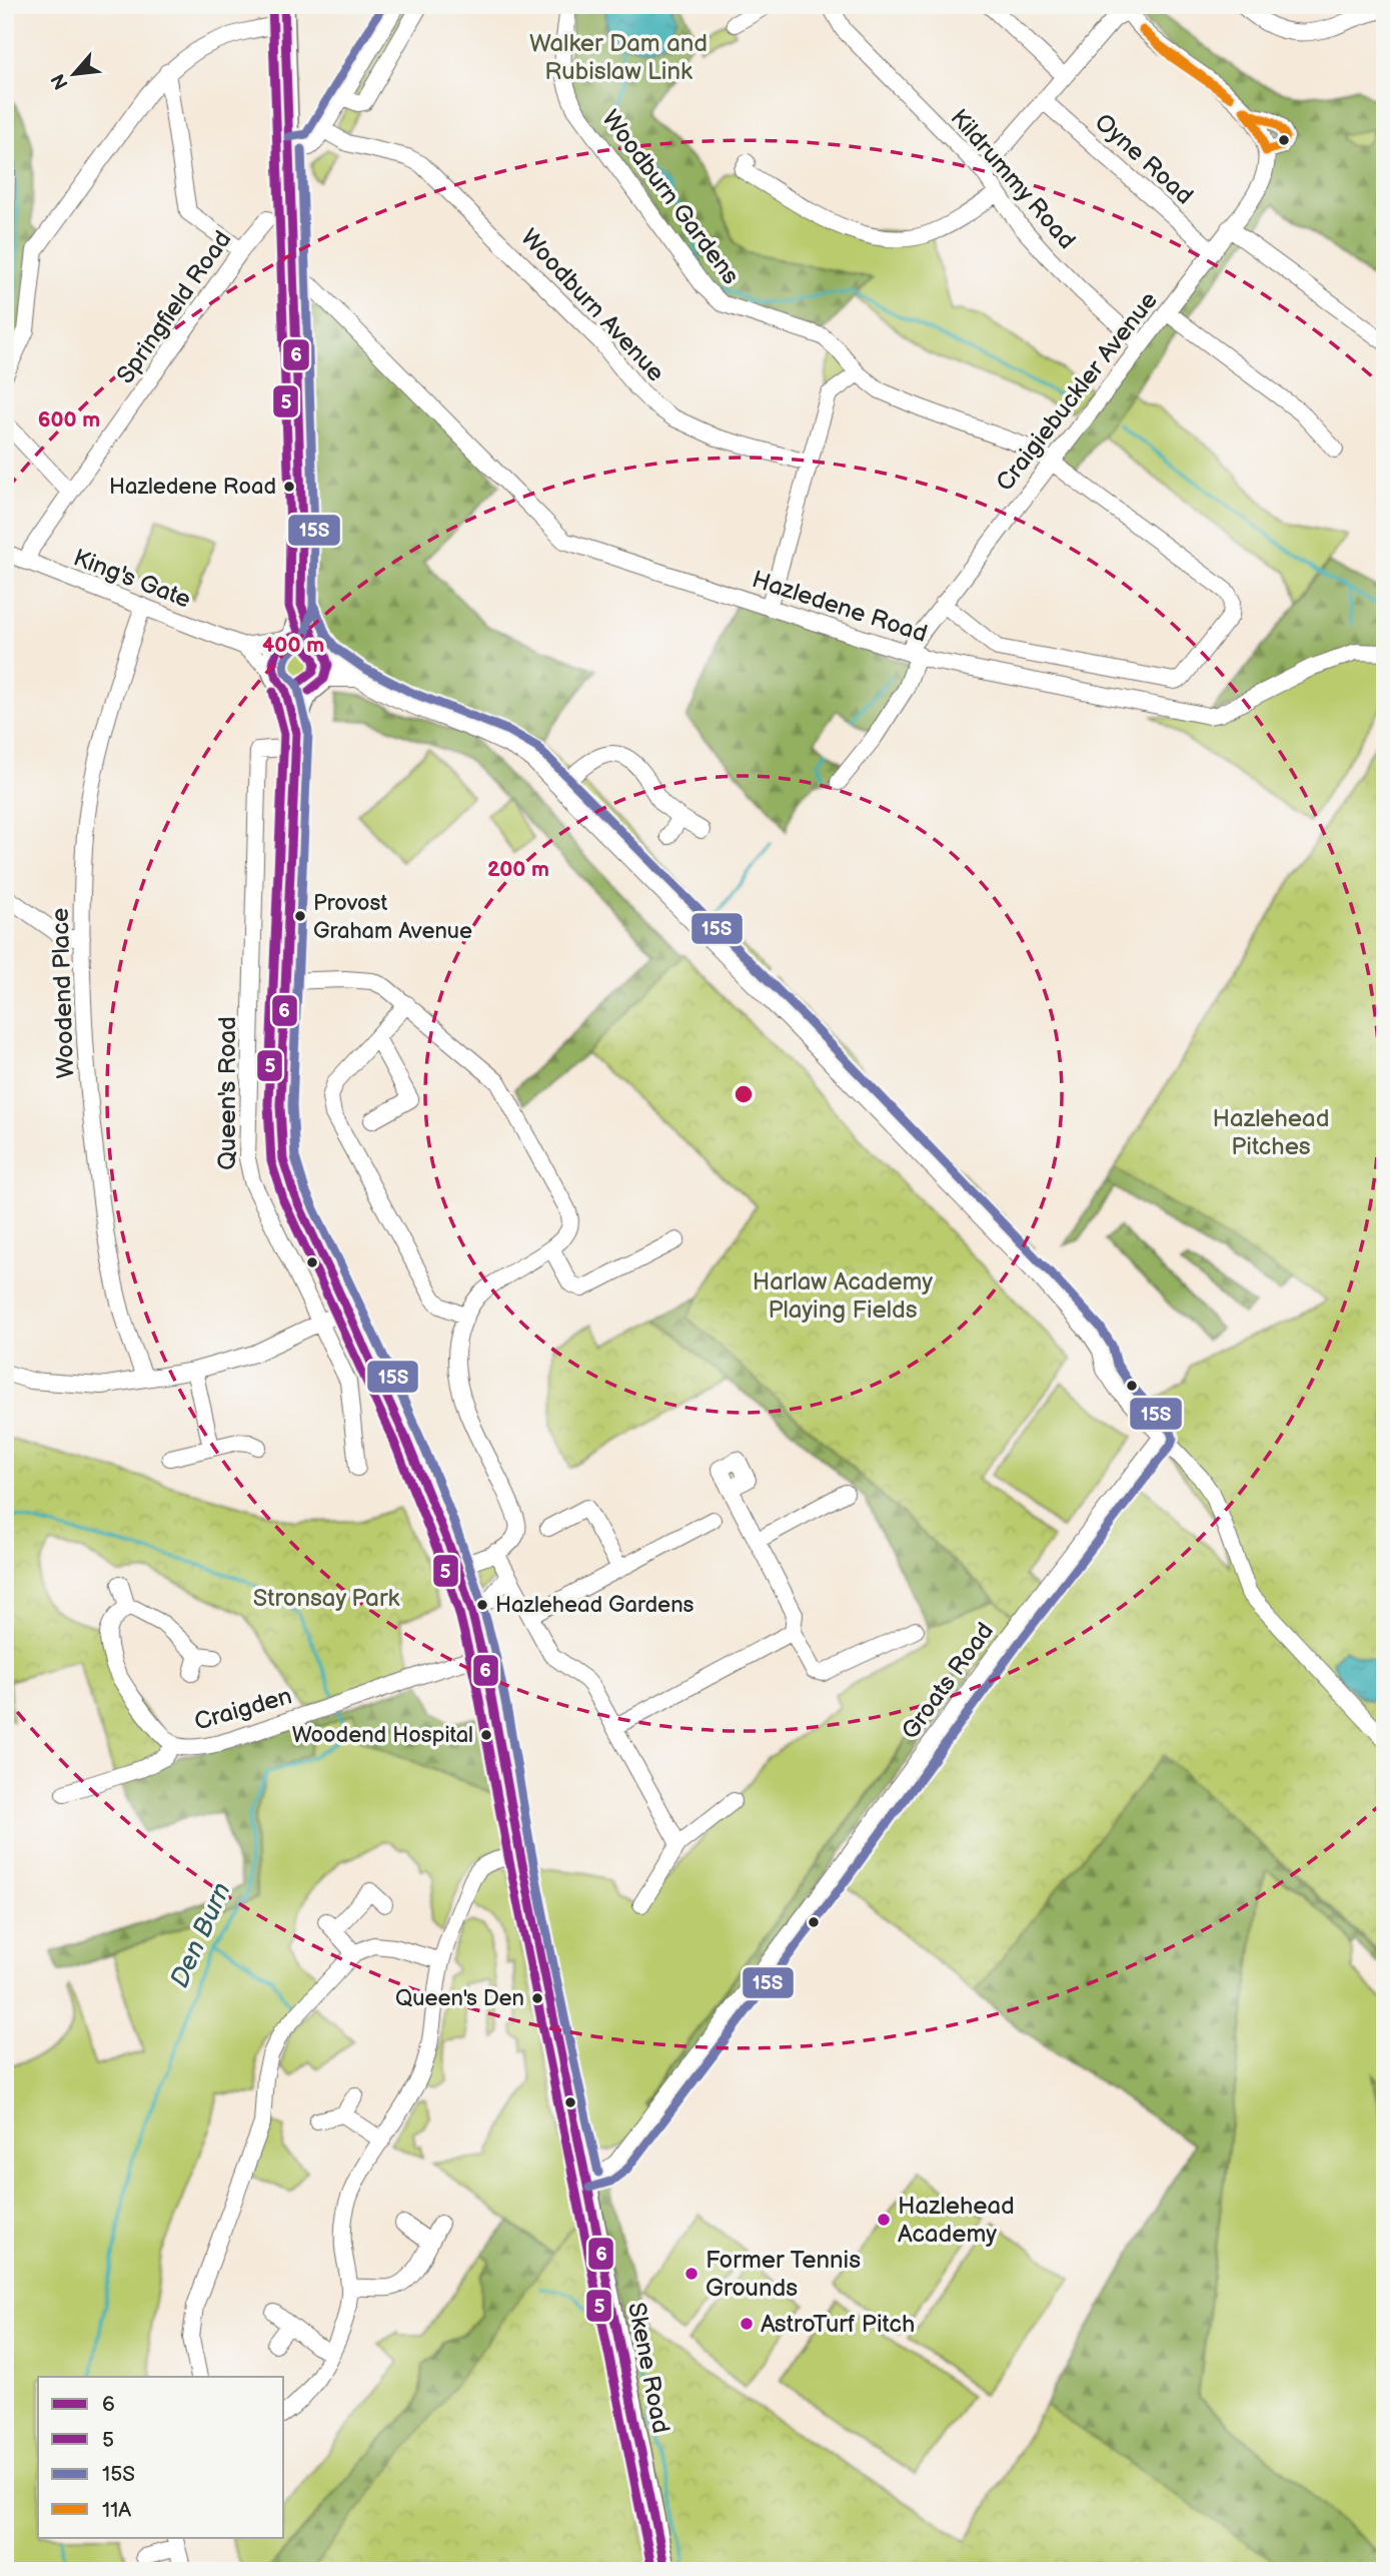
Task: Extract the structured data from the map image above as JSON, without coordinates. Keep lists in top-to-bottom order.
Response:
{
  "streets": {
    "main road": ["Skene Road"],
    "street": [
      "Oyne Road",
      "Kildrummy Road",
      "Woodburn Gardens",
      "Woodburn Avenue",
      "Springfield Road",
      "Craigiebuckler Avenue",
      "King's Gate",
      "Hazledene Road",
      "Woodend Place",
      "Queen's Road",
      "Groats Road",
      "Craigden"
    ]
  },
  "crossings": [
    ["Oyne Road", "Craigiebuckler Avenue"],
    ["Kildrummy Road", "Craigiebuckler Avenue"],
    ["Woodburn Gardens", "Craigiebuckler Avenue"],
    ["Springfield Road", "King's Gate"],
    ["Craigiebuckler Avenue", "Hazledene Road"],
    ["King's Gate", "Woodend Place"],
    ["Groats Road", "Skene Road"]
  ],
  "water": ["Den Burn"],
  "parks": [
    "Walker Dam and Rubislaw Link",
    "Hazlehead Pitches",
    "Harlaw Academy Playing Fields",
    "Stronsay Park"
  ],
  "places": [
    "Hazledene Road",
    "Provost Graham Avenue",
    "Hazlehead Gardens",
    "Woodend Hospital",
    "Queen's Den",
    "Hazlehead Academy",
    "Former Tennis Grounds",
    "AstroTurf Pitch"
  ],
  "lines": [
    "transit line 6",
    "transit line 5",
    "transit line 15S",
    "transit line 11A"
  ],
  "legend": [
    "6",
    "5",
    "15S",
    "11A"
  ],
  "north": "bottom left",
  "rings": ["600 m", "400 m", "200 m"]
}
